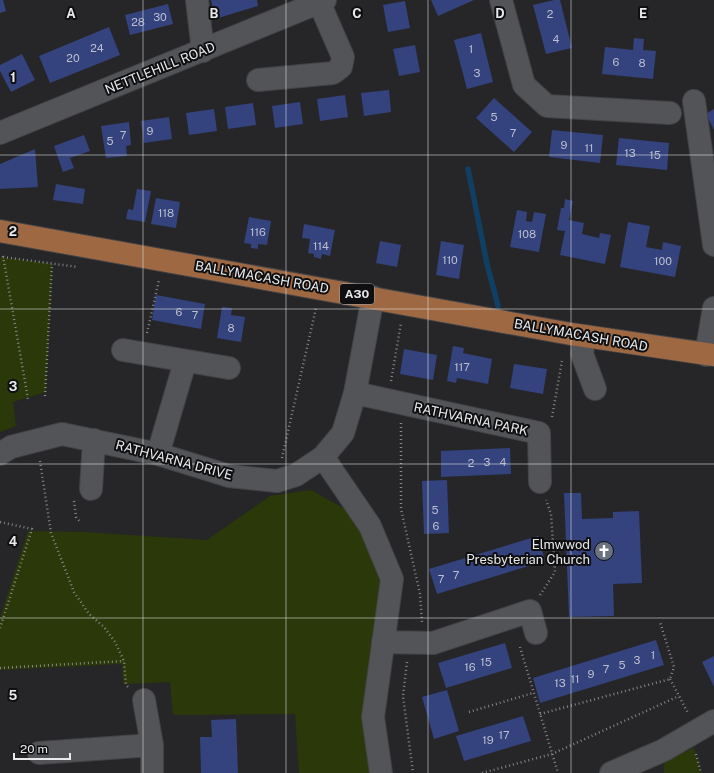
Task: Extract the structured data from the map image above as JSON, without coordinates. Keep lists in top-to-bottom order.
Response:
{
  "streets": {
    "main road": ["BALLYMACASH ROAD", "A30"],
    "street": ["NETTLEHILL ROAD", "RATHVARNA PARK", "RATHVARNA DRIVE"]
  },
  "places": {
    "church": ["Elmwwod Presbyterian Church"]
  },
  "house_numbers": [
    "2",
    "30",
    "28",
    "4",
    "24",
    "1",
    "20",
    "6",
    "8",
    "3",
    "5",
    "9",
    "7",
    "7",
    "5",
    "9",
    "11",
    "13",
    "15",
    "118",
    "116",
    "108",
    "114",
    "110",
    "100",
    "6",
    "7",
    "8",
    "117",
    "3",
    "4",
    "2",
    "5",
    "6",
    "7",
    "7",
    "1",
    "3",
    "15",
    "5",
    "16",
    "7",
    "9",
    "11",
    "13",
    "17",
    "19"
  ],
  "scale_bar": "20 m",
  "grid": {
    "columns": [
      "A",
      "B",
      "C",
      "D",
      "E"
    ],
    "rows": [
      "1",
      "2",
      "3",
      "4",
      "5"
    ]
  }
}
